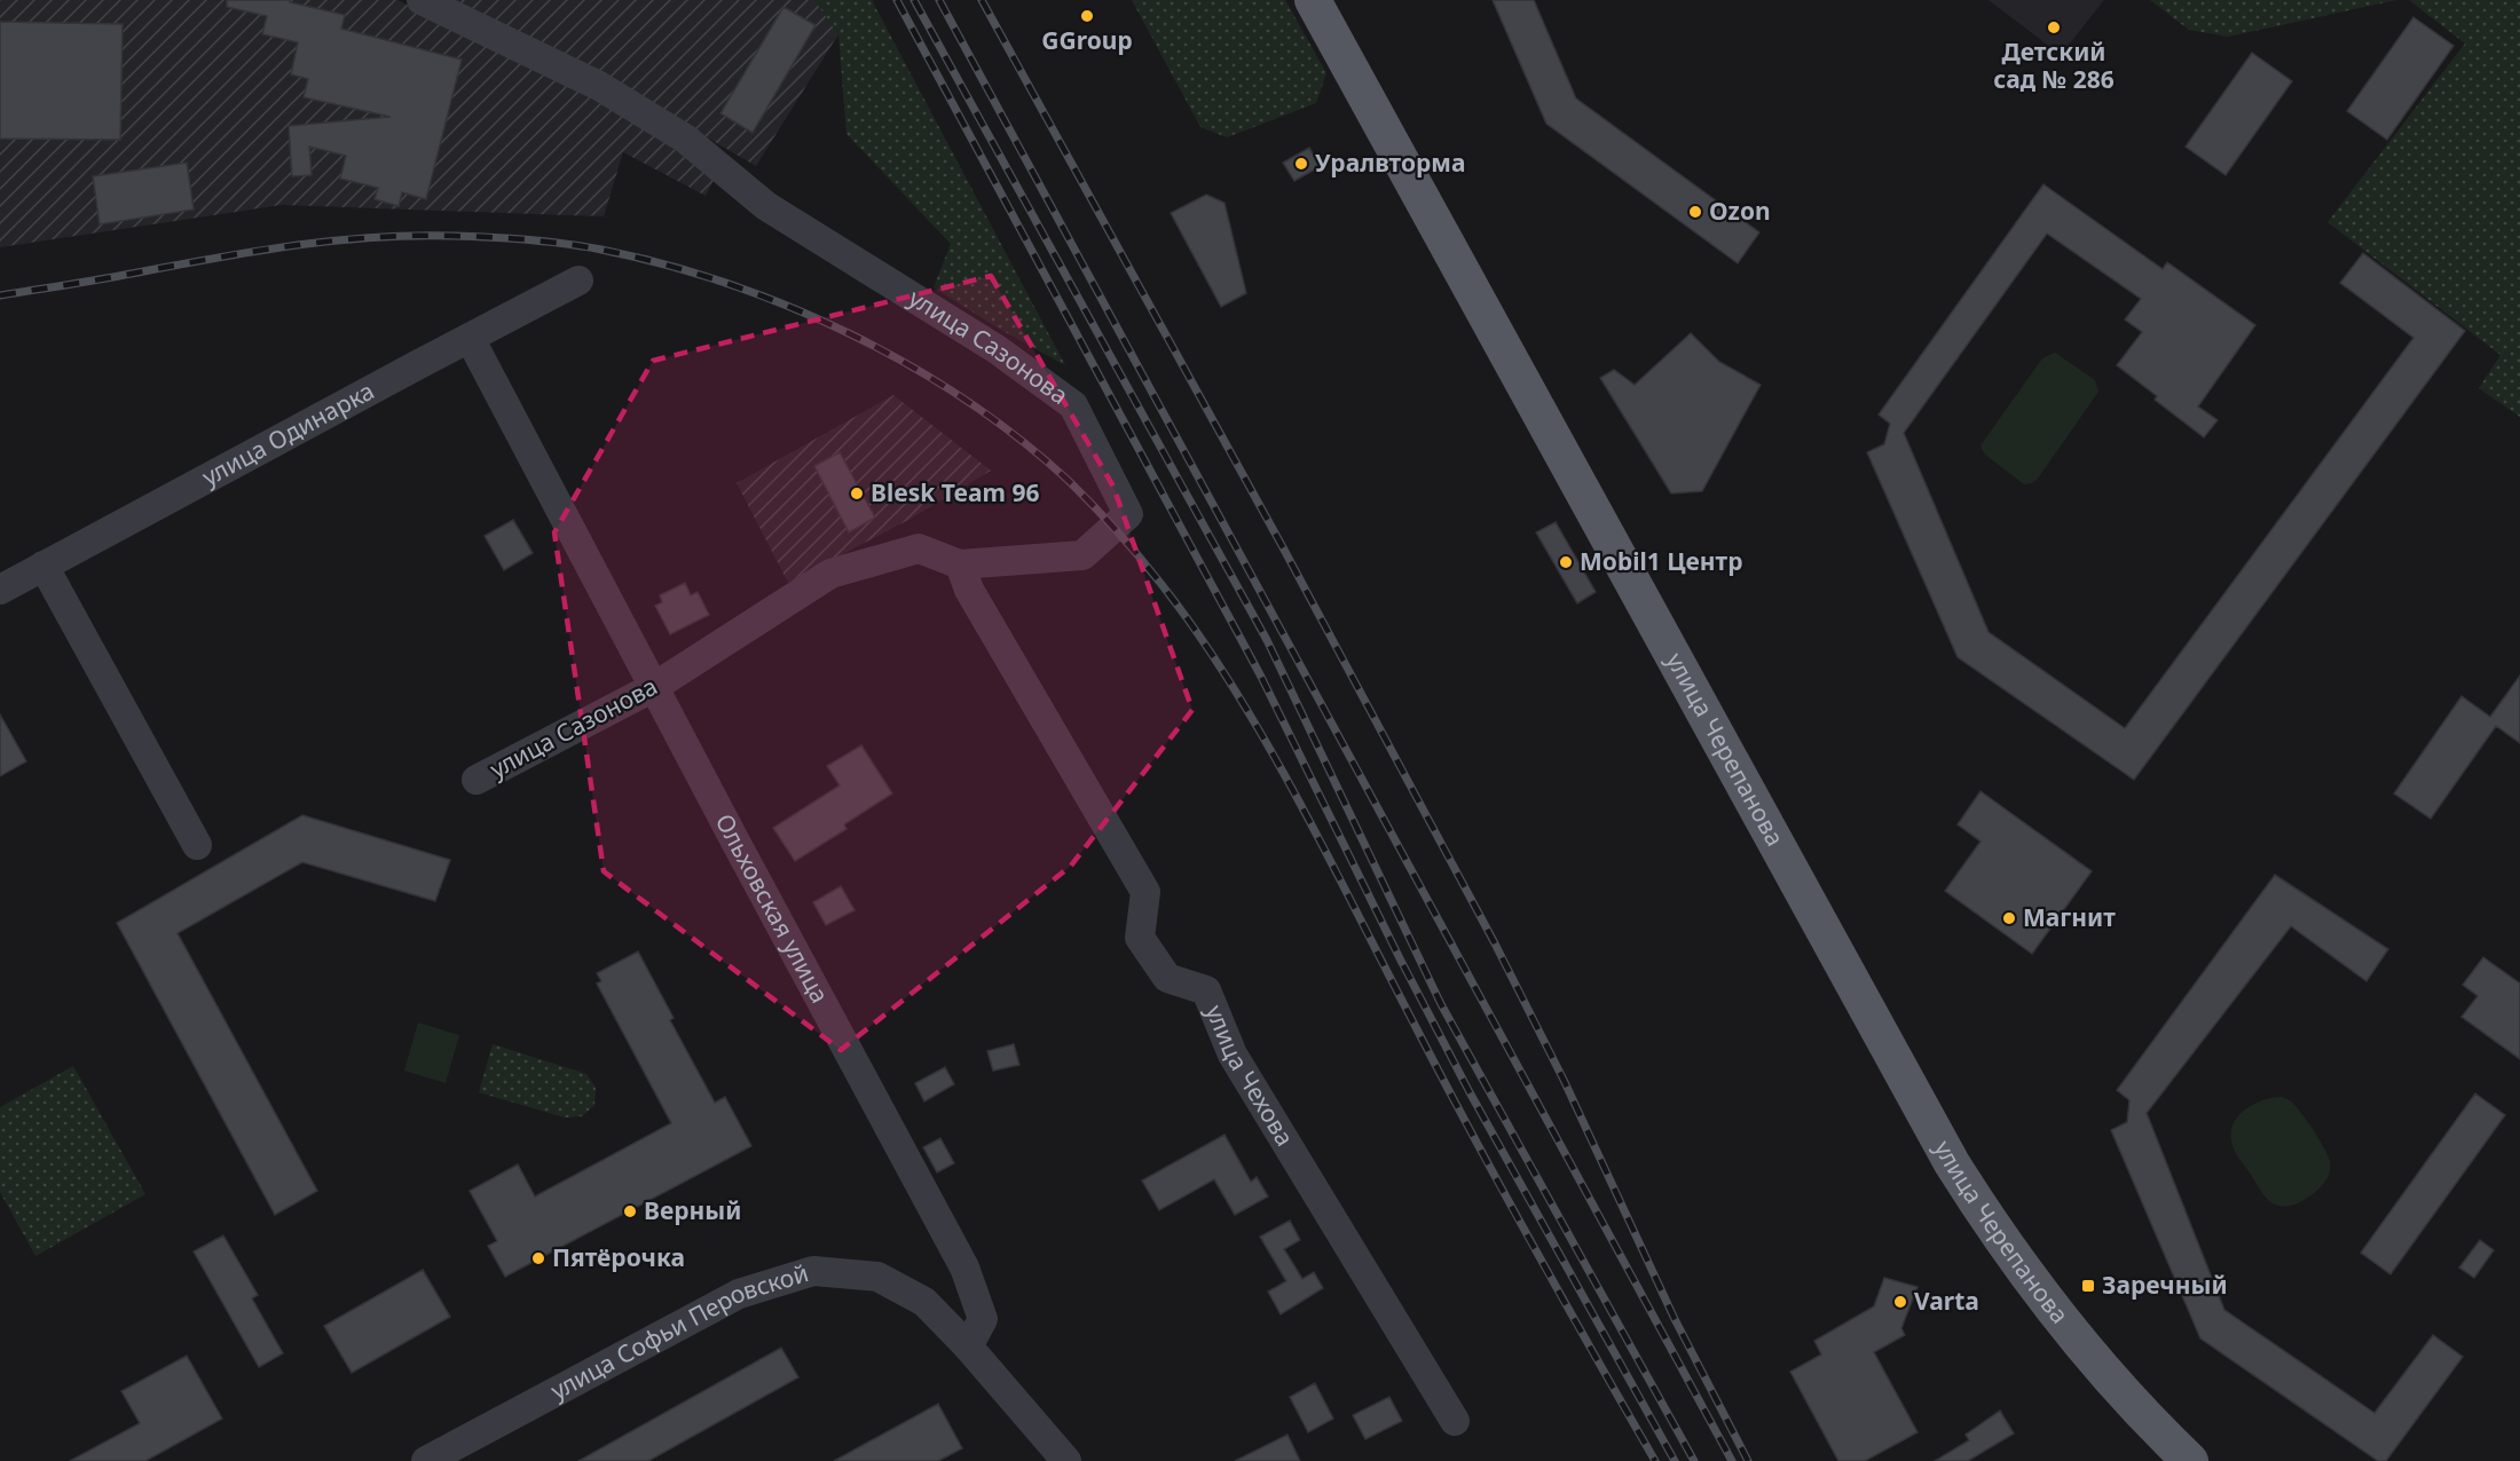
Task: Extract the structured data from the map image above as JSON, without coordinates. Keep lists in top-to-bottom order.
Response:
{
  "streets": {
    "main road": ["улица Черепанова"],
    "street": [
      "улица Сазонова",
      "улица Одинарка",
      "Ольховская улица",
      "улица Чехова",
      "улица Софьи Перовской"
    ]
  },
  "crossings": [
    ["улица Сазонова", "Ольховская улица"],
    ["улица Сазонова", "улица Чехова"],
    ["улица Одинарка", "Ольховская улица"],
    ["Ольховская улица", "улица Софьи Перовской"]
  ],
  "places": {
    "other": [
      "GGroup",
      "Детский сад № 286",
      "Уралвторма",
      "Ozon",
      "Blesk Team 96",
      "Mobil1 Центр",
      "Магнит",
      "Верный",
      "Пятёрочка",
      "Varta"
    ],
    "transit": ["Заречный"]
  }
}
